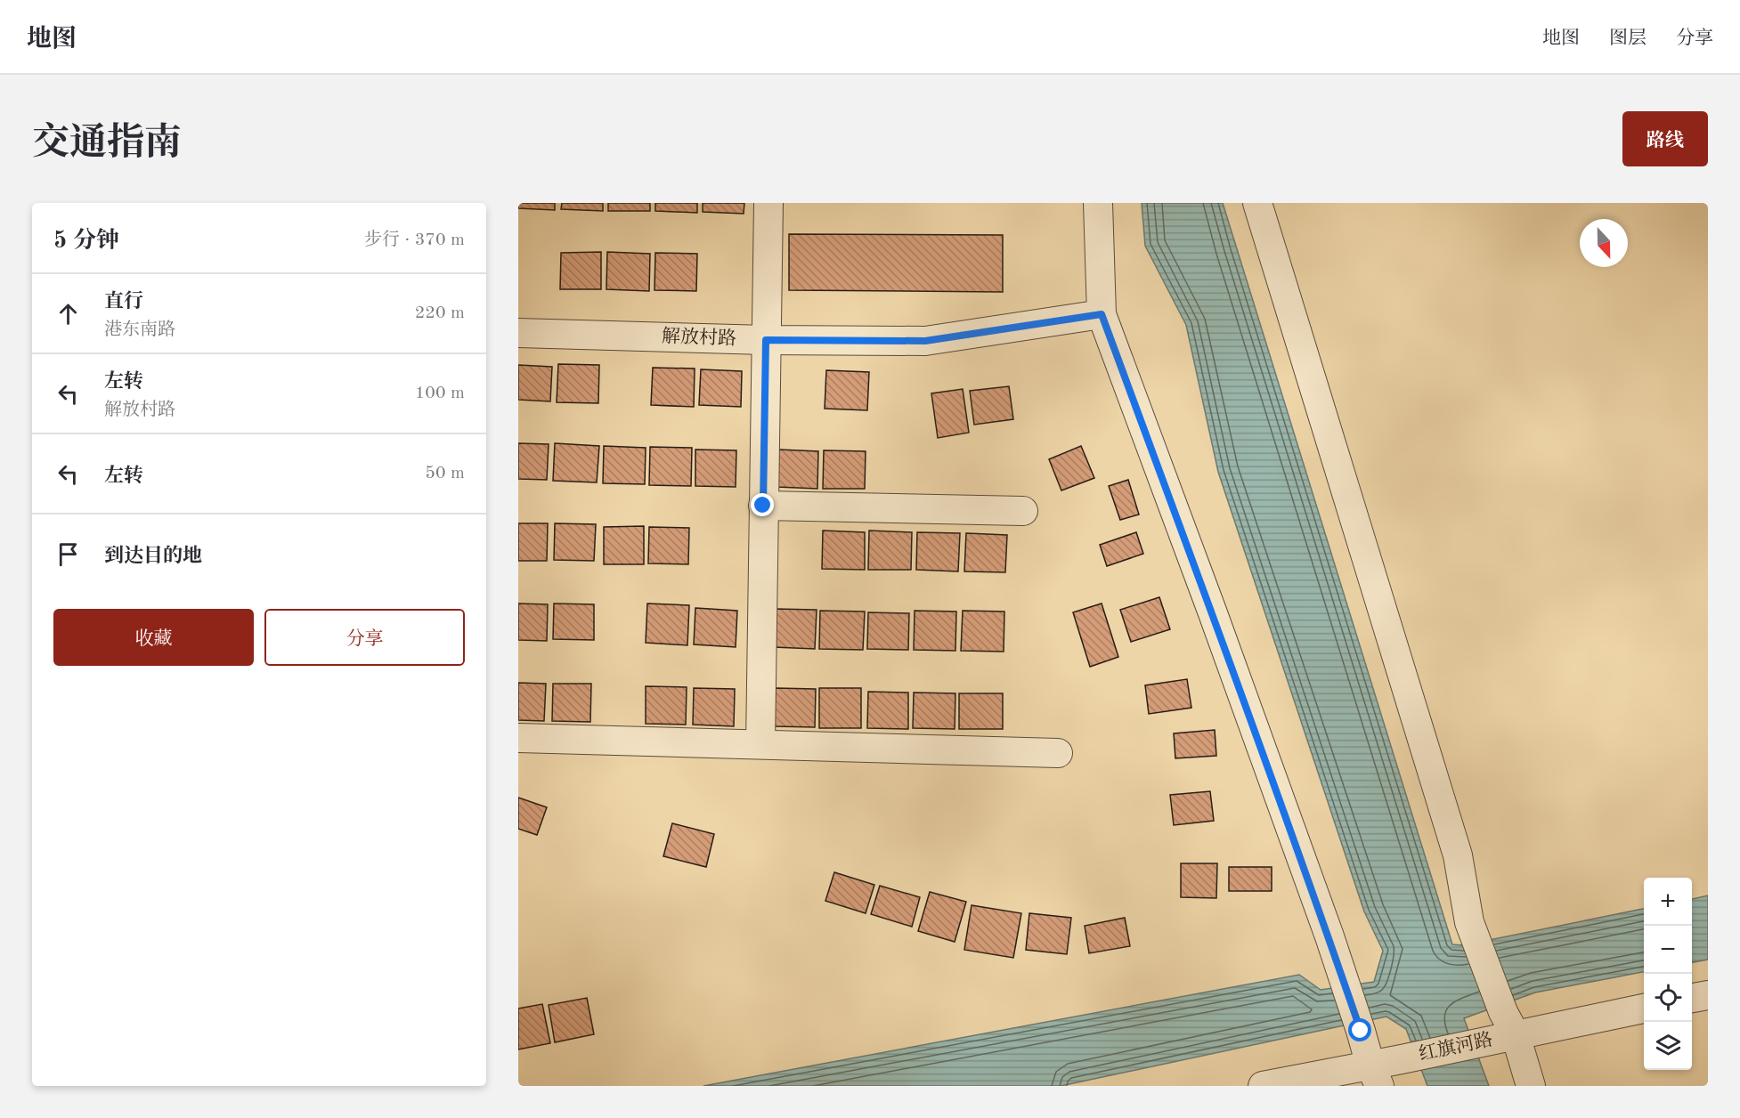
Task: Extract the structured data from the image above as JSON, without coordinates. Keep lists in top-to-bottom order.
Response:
{
  "streets": {
    "street": ["解放村路", "红旗河路"]
  },
  "north": "bottom",
  "page": {
    "header": "地图",
    "nav": ["地图", "图层", "分享"],
    "title": "交通指南",
    "buttons": [
      "路线",
      ["收藏", "分享"]
    ],
    "heading": ["5 分钟", "步行 · 370 m"],
    "list": [
      ["直行", "港东南路", "220 m"],
      ["左转", "解放村路", "100 m"],
      ["左转", "50 m"],
      "到达目的地"
    ],
    "map_buttons": ["+", "−"]
  }
}
